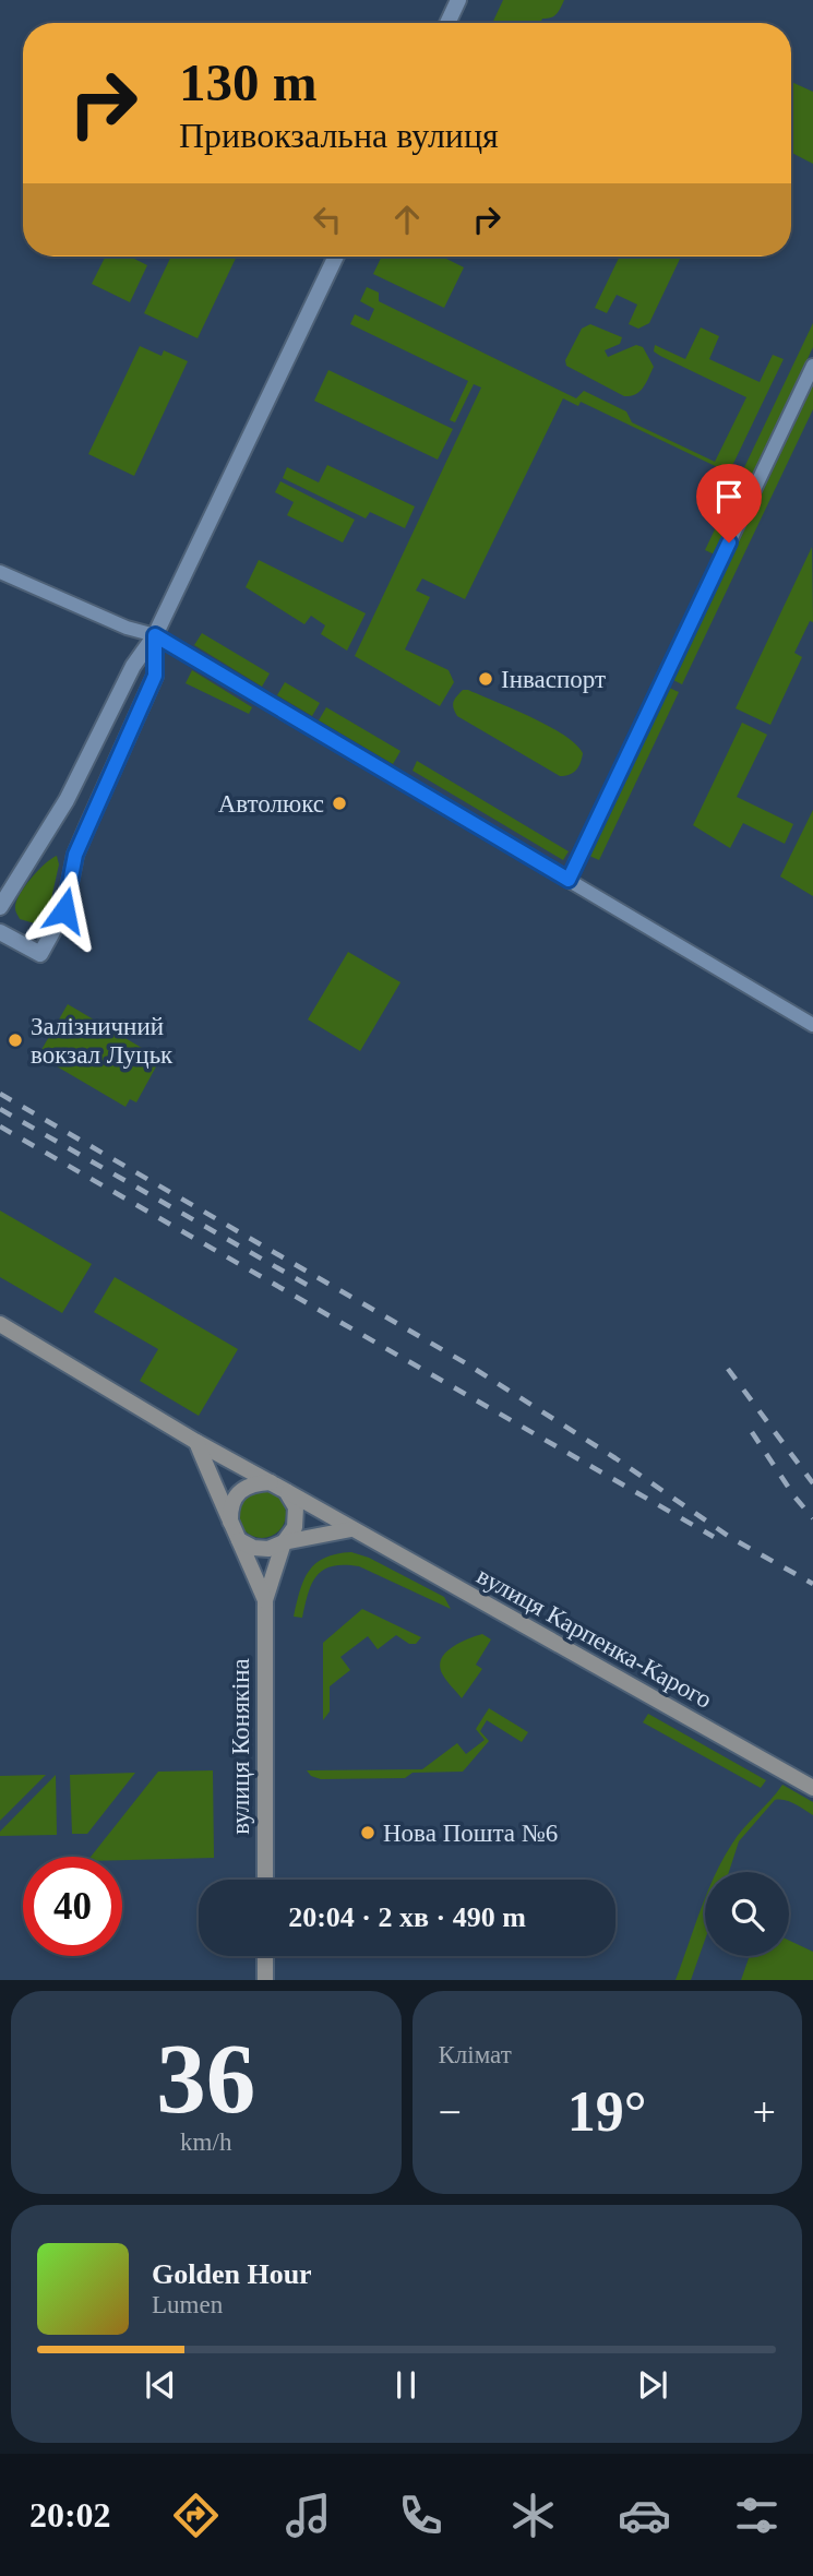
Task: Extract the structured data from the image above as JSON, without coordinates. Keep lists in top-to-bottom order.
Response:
{
  "streets": {
    "main road": ["вулиця Карпенка-Карого", "вулиця Конякіна"]
  },
  "places": [
    "Інваспорт",
    "Автолюкс",
    "Залізничний вокзал Луцьк",
    "Нова Пошта №6"
  ],
  "page": {
    "turn": ["130 m", "Привокзальна вулиця"],
    "limit": "40",
    "trip": "20:04 · 2 хв · 490 m",
    "tile": [
      ["36", "km/h"],
      "Клімат"
    ],
    "heat": ["−", "19°", "+"],
    "song": ["Golden Hour", "Lumen"],
    "tabs": "20:02"
  }
}
